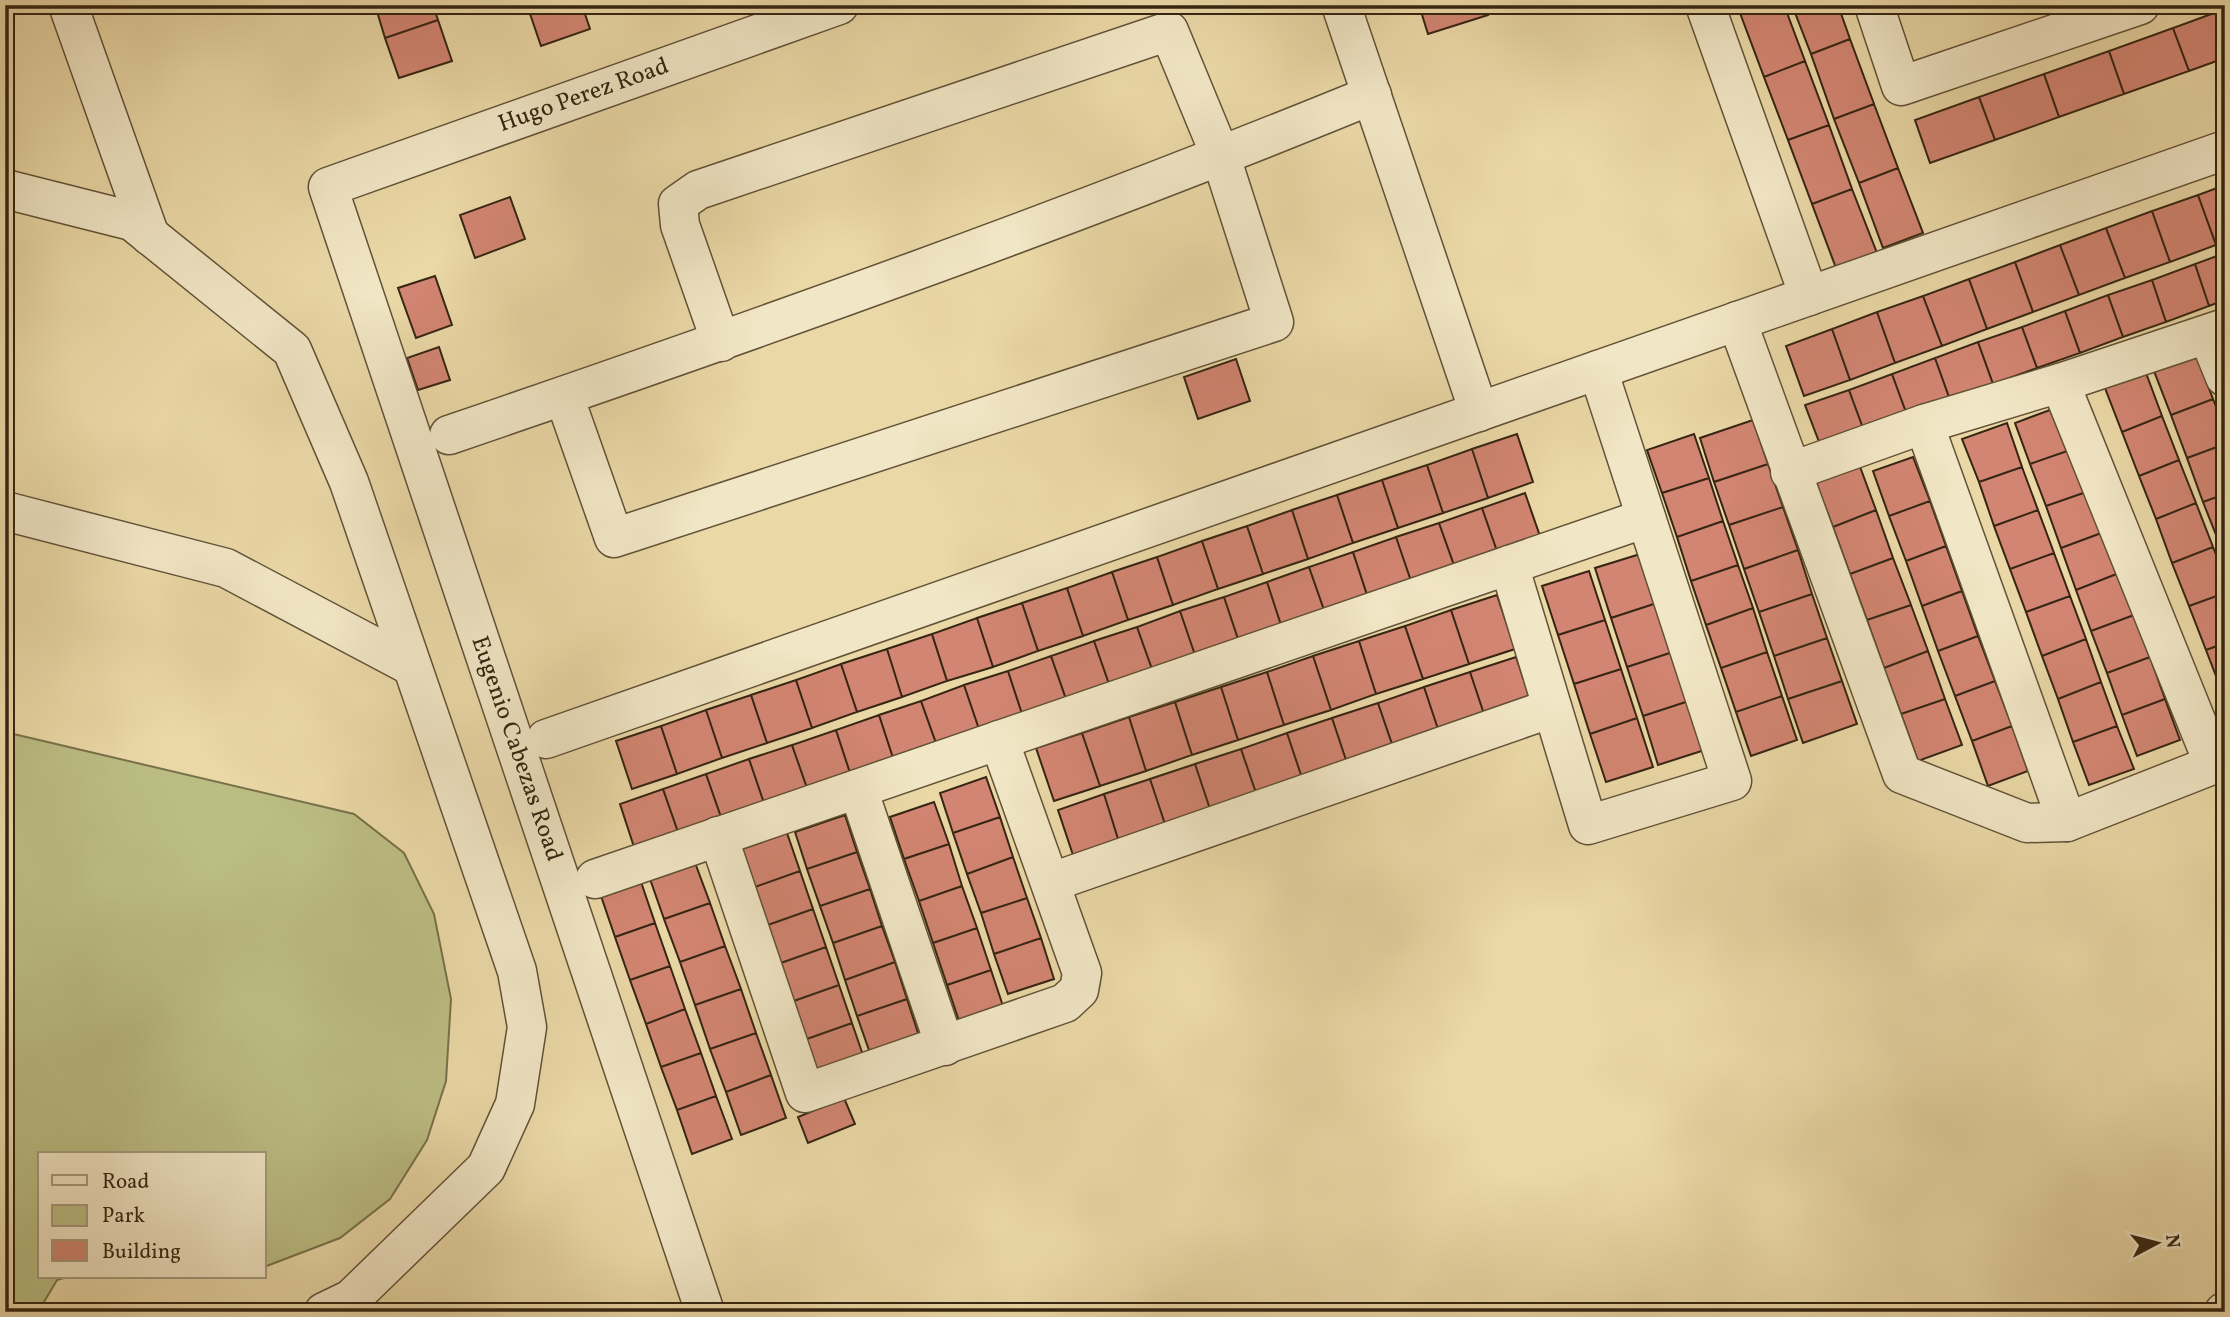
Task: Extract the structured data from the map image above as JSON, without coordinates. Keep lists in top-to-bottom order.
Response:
{
  "streets": {
    "street": ["Hugo Perez Road", "Eugenio Cabezas Road"]
  },
  "crossings": [
    ["Hugo Perez Road", "Eugenio Cabezas Road"]
  ],
  "legend": ["Road", "Park", "Building"],
  "north": "right"
}
